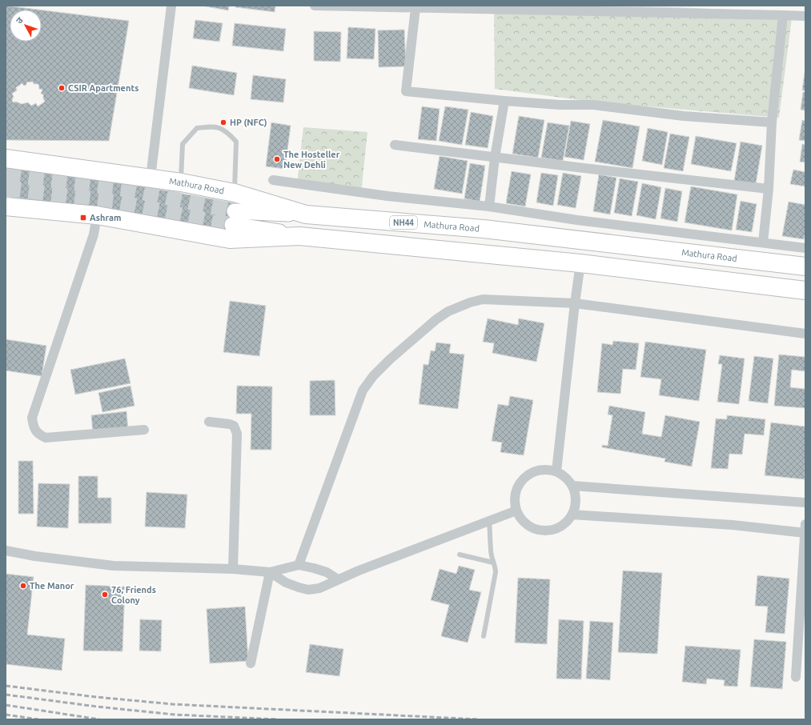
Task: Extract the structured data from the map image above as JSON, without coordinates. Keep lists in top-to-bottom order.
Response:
{
  "streets": {
    "highway": ["Mathura Road", "NH44"]
  },
  "places": {
    "other": [
      "CSIR Apartments",
      "HP (NFC)",
      "The Hosteller New Dehli",
      "The Manor",
      "76, Friends Colony"
    ],
    "transit": ["Ashram"]
  },
  "north": "top left"
}
